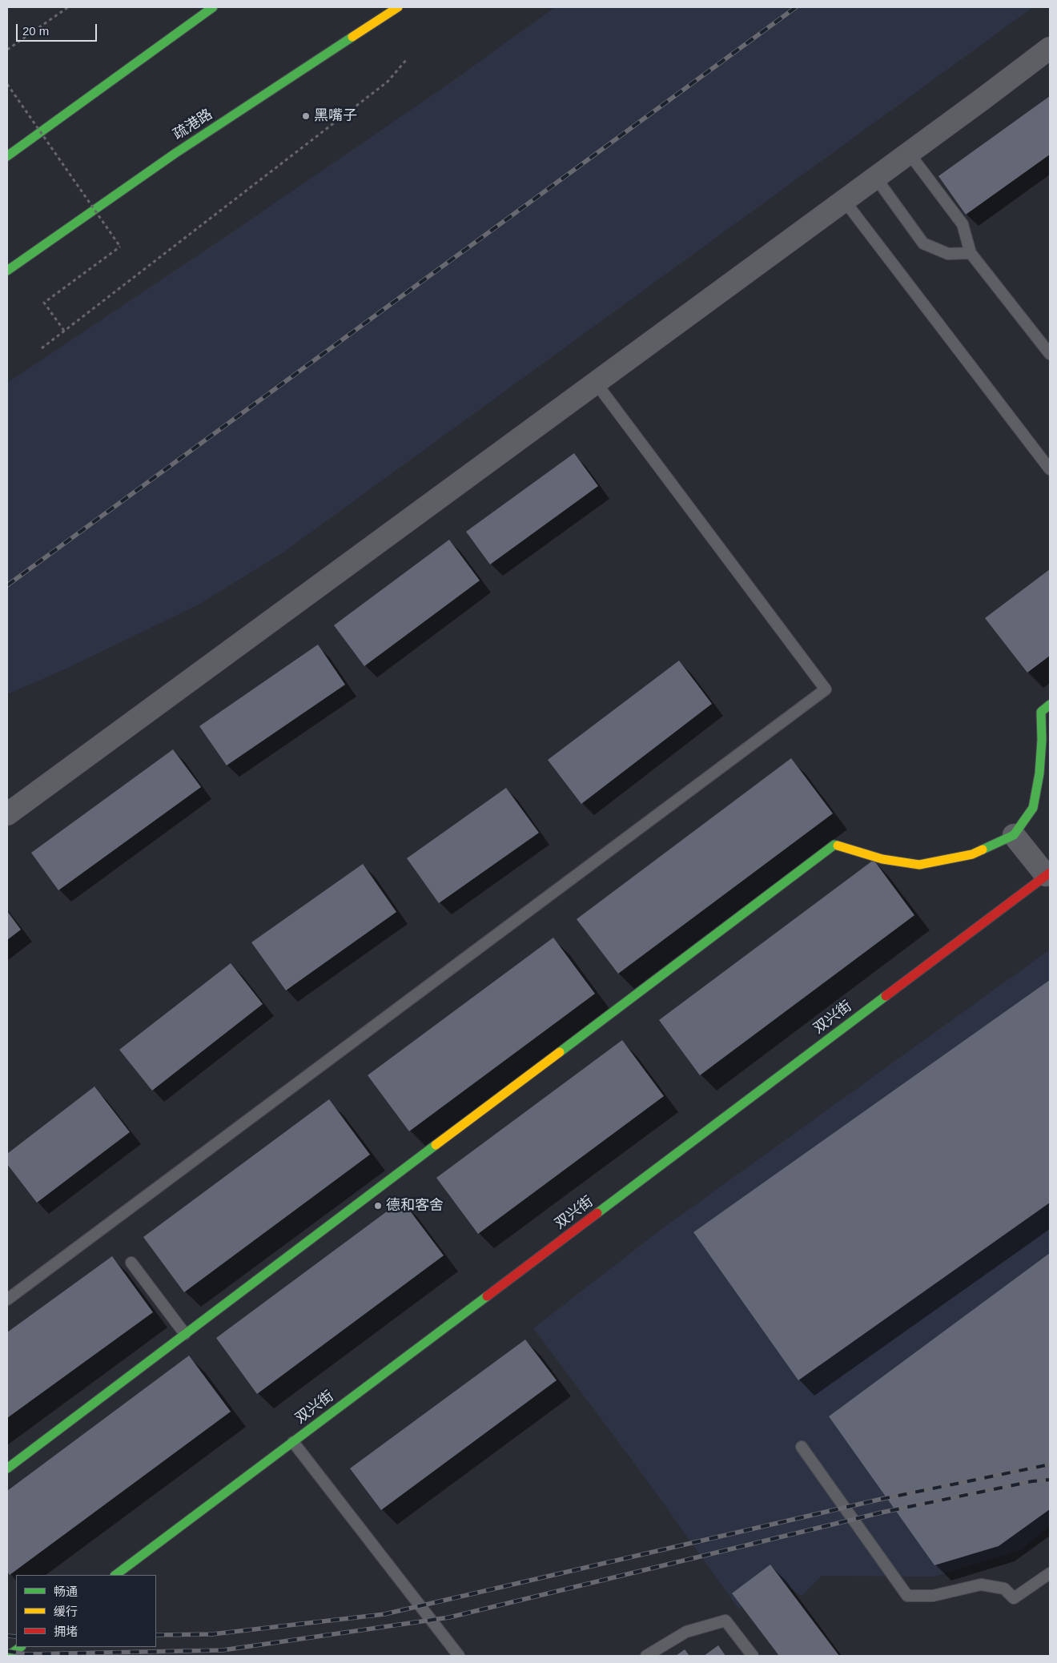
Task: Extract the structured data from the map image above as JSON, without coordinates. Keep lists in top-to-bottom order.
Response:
{
  "streets": {
    "main road": ["疏港路", "双兴街"]
  },
  "places": ["黑嘴子", "德和客舍"],
  "legend": ["畅通", "缓行", "拥堵"],
  "scale_bar": "20 m"
}
